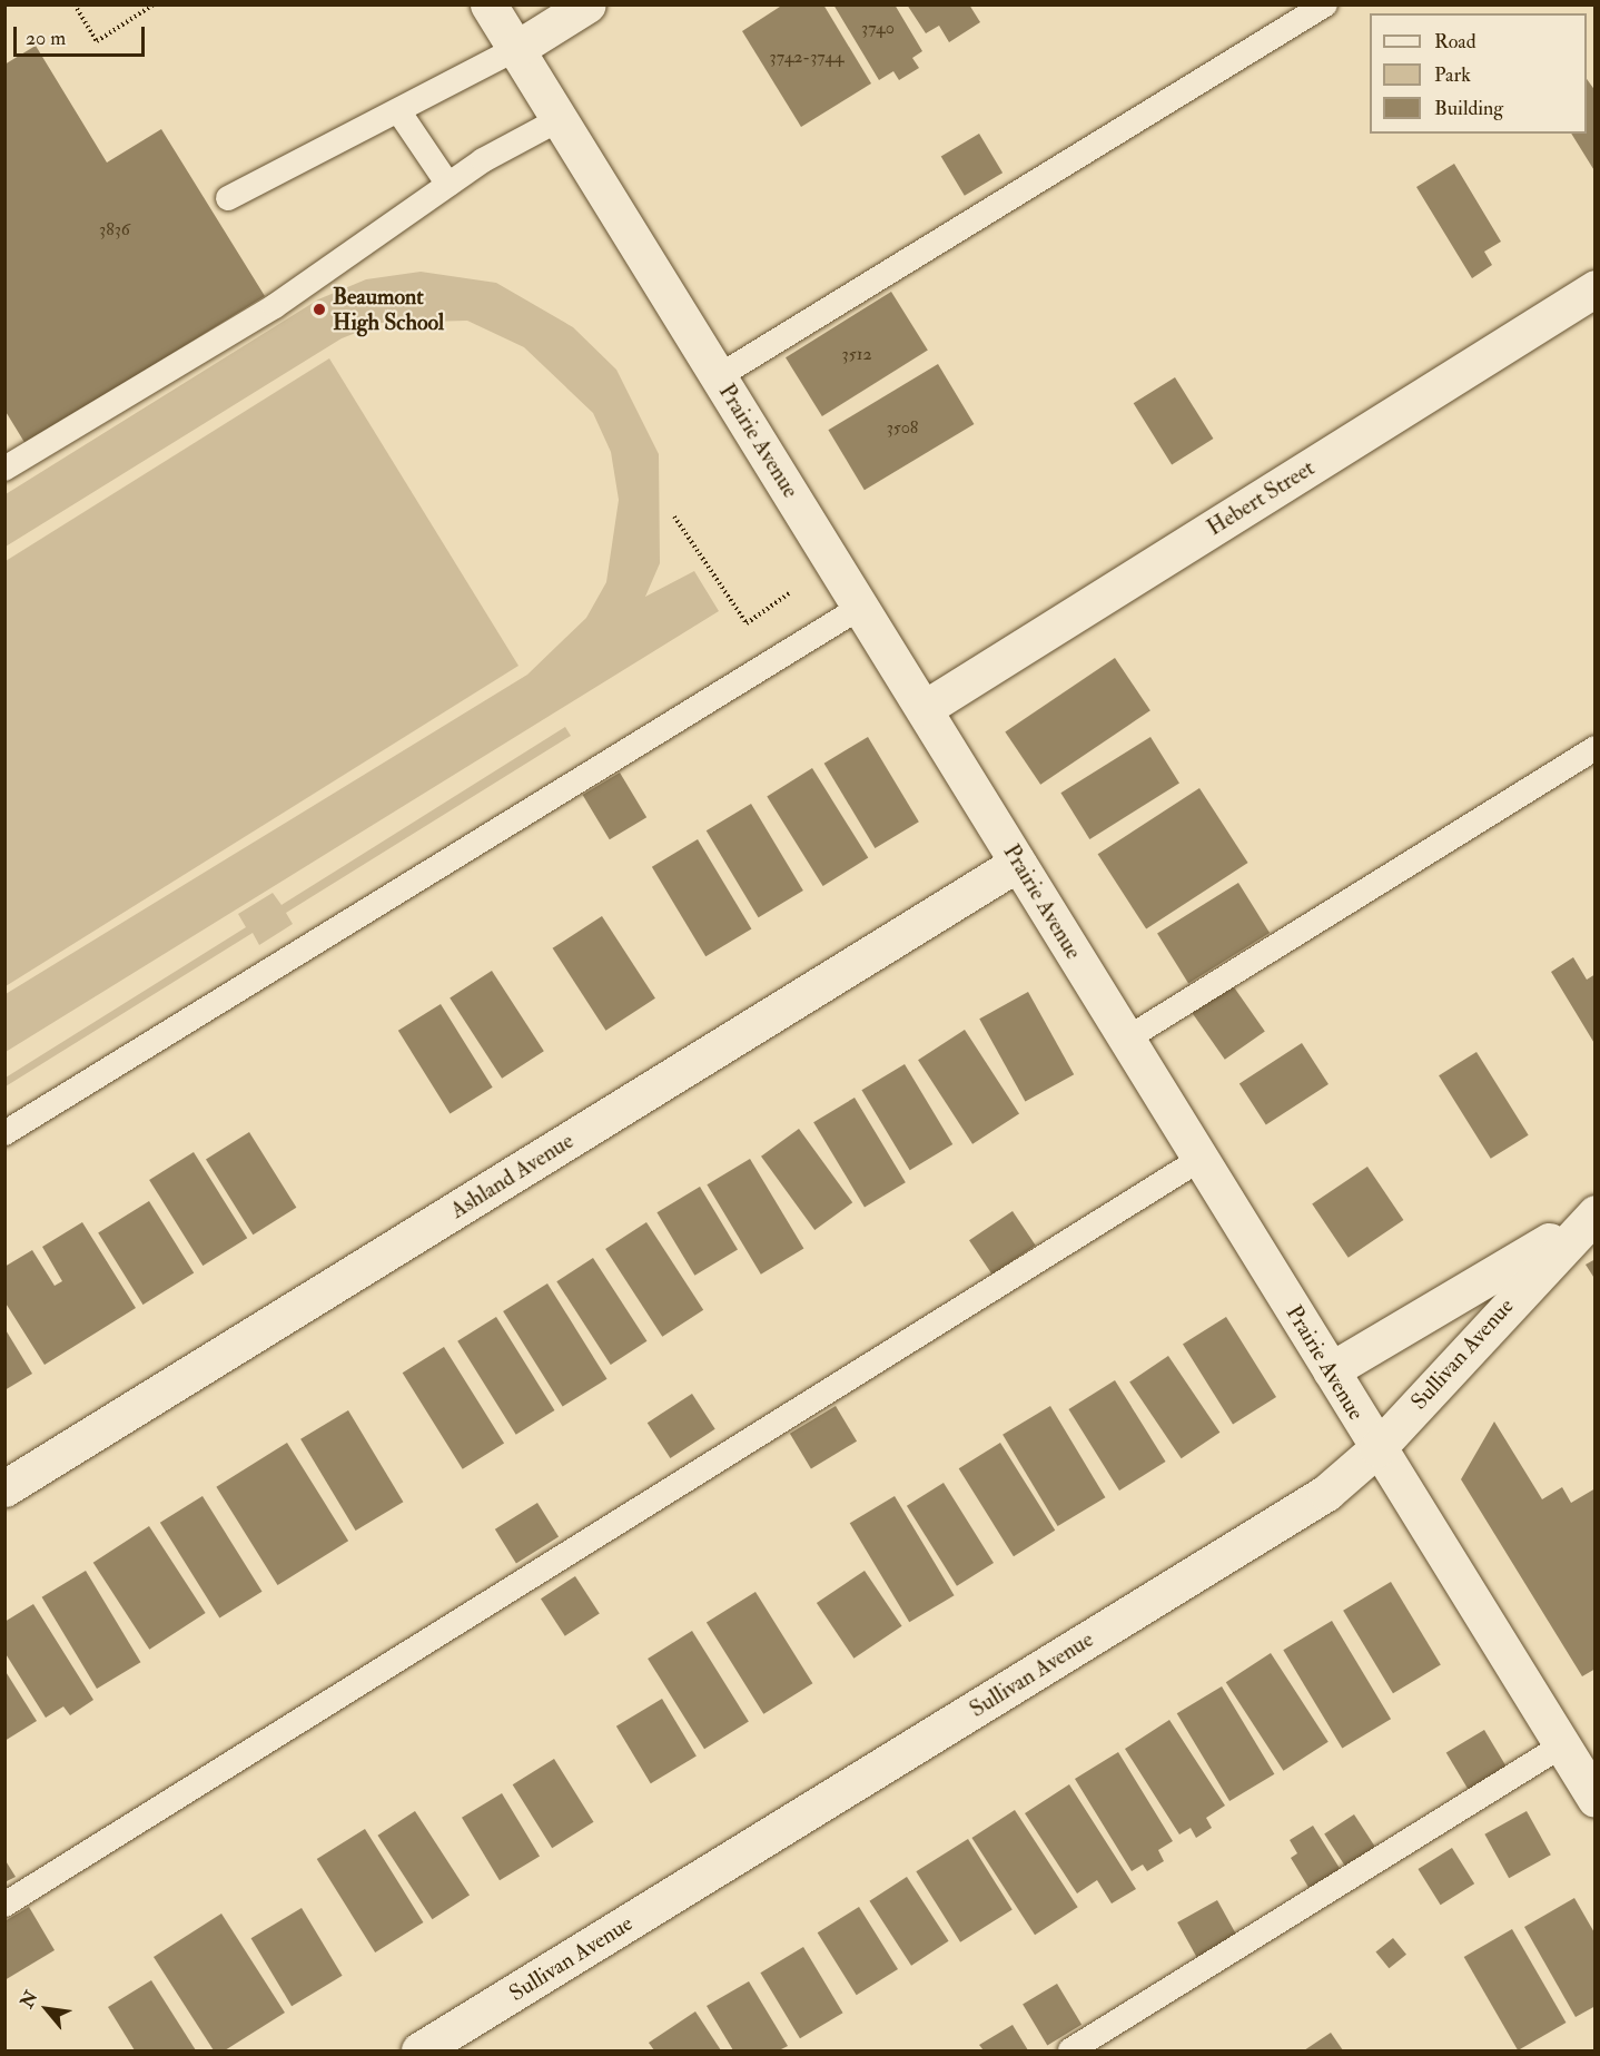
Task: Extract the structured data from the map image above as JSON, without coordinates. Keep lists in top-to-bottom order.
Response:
{
  "streets": {
    "street": [
      "Prairie Avenue",
      "Hebert Street",
      "Ashland Avenue",
      "Sullivan Avenue"
    ]
  },
  "crossings": [
    ["Prairie Avenue", "Hebert Street"],
    ["Prairie Avenue", "Ashland Avenue"],
    ["Prairie Avenue", "Sullivan Avenue"]
  ],
  "places": ["Beaumont High School"],
  "house_numbers": [
    "3740",
    "3742-3744",
    "3836",
    "3512",
    "3508"
  ],
  "legend": ["Road", "Park", "Building"],
  "scale_bar": "20 m",
  "north": "top left"
}
